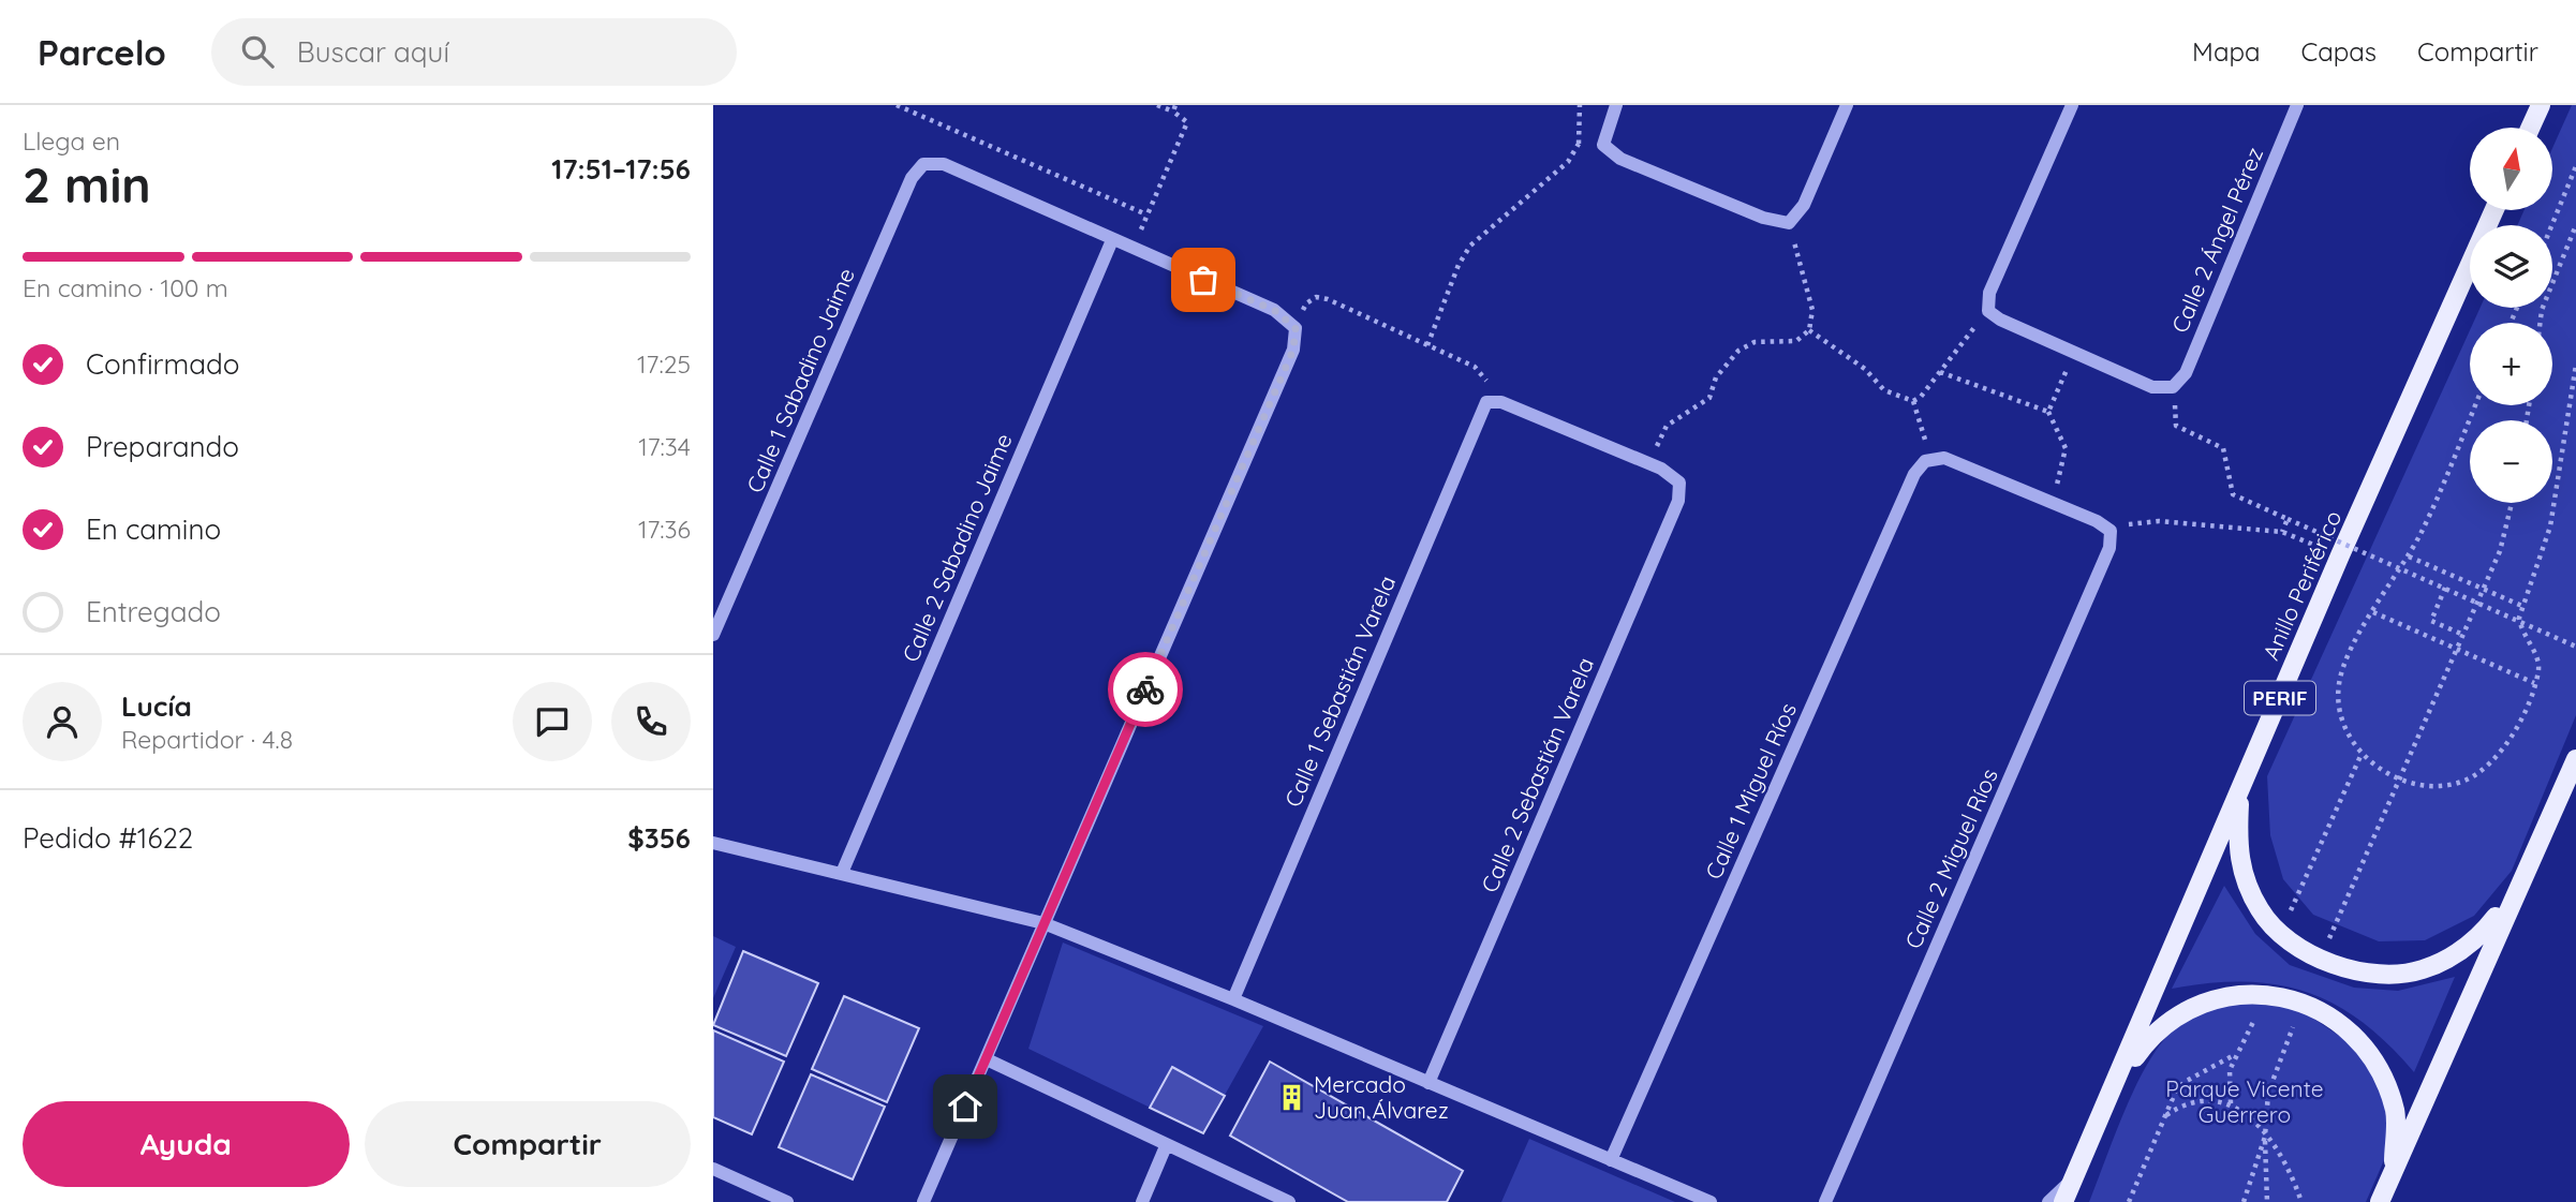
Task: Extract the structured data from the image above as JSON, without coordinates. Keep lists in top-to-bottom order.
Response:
{
  "streets": {
    "main road": ["Anillo Periférico", "PERIF"],
    "street": [
      "Calle 2 Ángel Pérez",
      "Calle 1 Sabadino Jaime",
      "Calle 2 Sabadino Jaime",
      "Calle 1 Sebastián Varela",
      "Calle 2 Sebastián Varela",
      "Calle 1 Miguel Ríos",
      "Calle 2 Miguel Ríos"
    ]
  },
  "crossings": [
    ["Calle 1 Sabadino Jaime", "Calle 2 Sabadino Jaime"]
  ],
  "parks": ["Parque Vicente Guerrero"],
  "places": {
    "building": ["Mercado Juan Álvarez"]
  },
  "north": "top",
  "page": {
    "header": "Parcelo",
    "search": "Buscar aquí",
    "nav": ["Mapa", "Capas", "Compartir"],
    "heading": ["2 min", "Llega en", "17:51–17:56"],
    "panel": [
      "Lucía",
      "Repartidor · 4.8",
      "Pedido #1622",
      "$356"
    ],
    "map_buttons": ["+", "−"],
    "bar": "En camino · 100 m",
    "list": [
      ["Confirmado", "17:25"],
      ["Preparando", "17:34"],
      ["En camino", "17:36"],
      "Entregado"
    ],
    "buttons": ["Ayuda", "Compartir"]
  }
}
